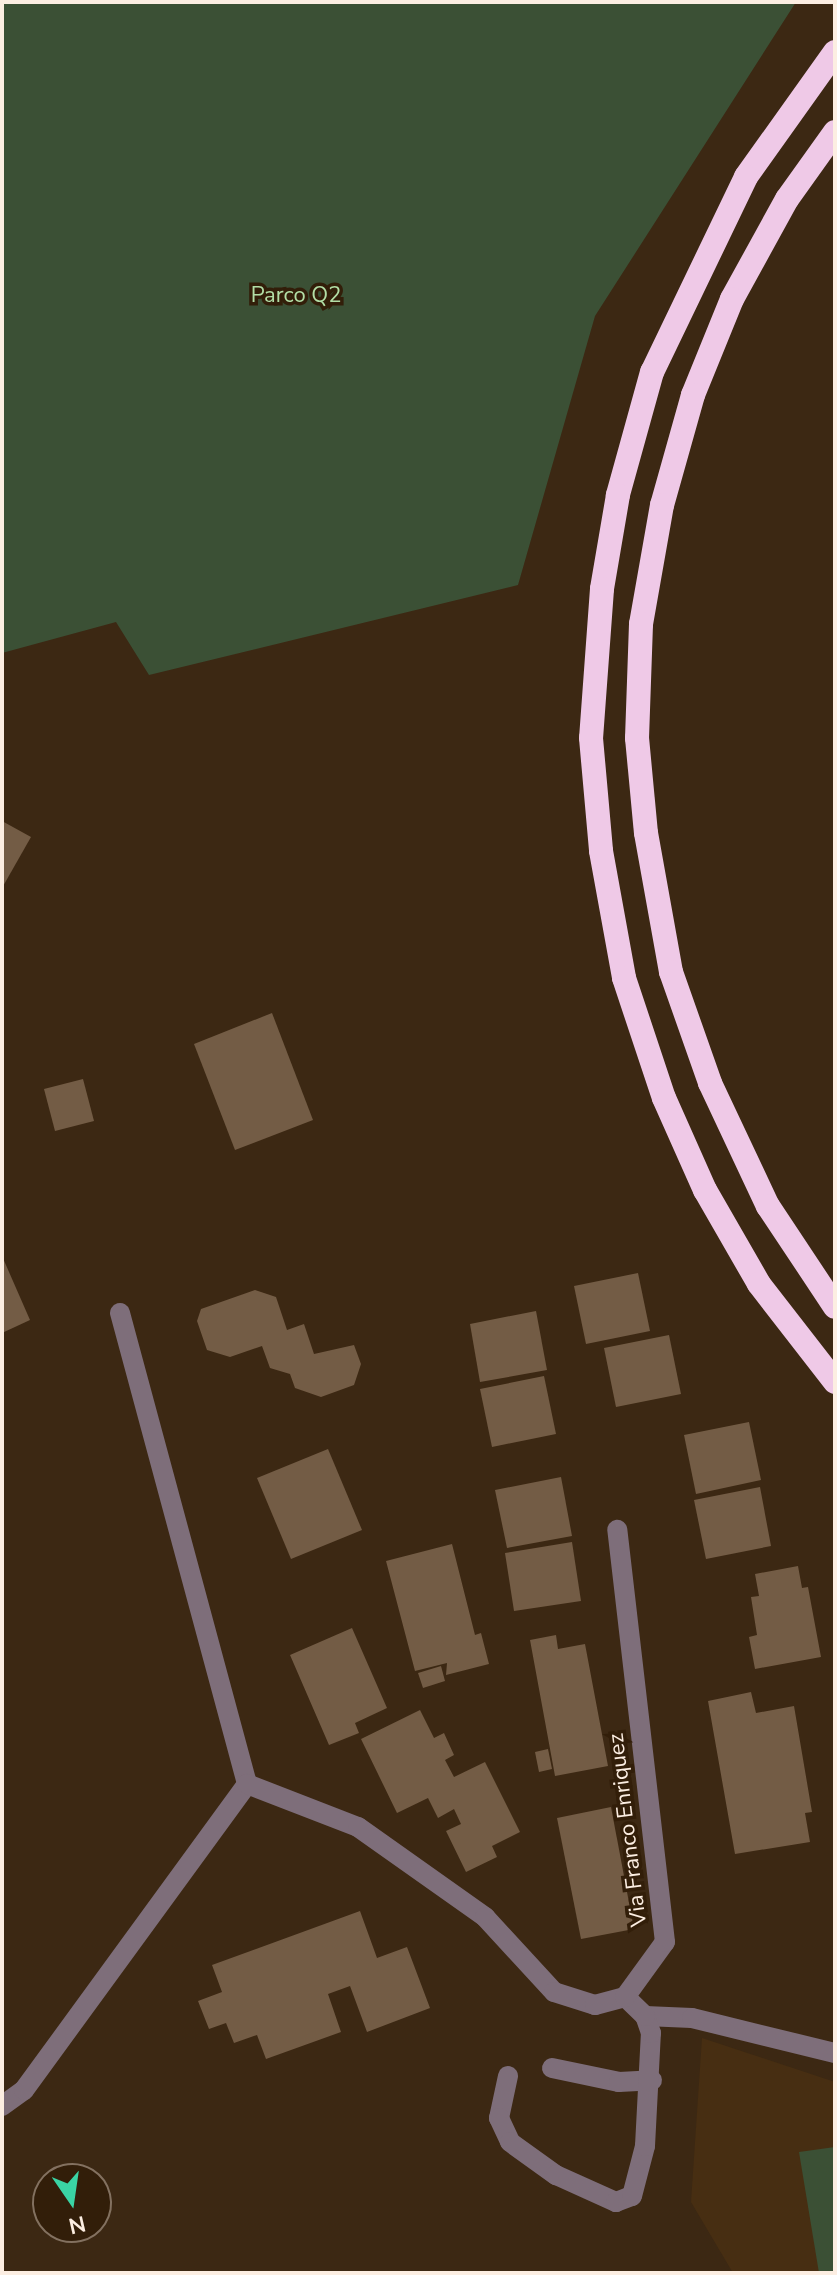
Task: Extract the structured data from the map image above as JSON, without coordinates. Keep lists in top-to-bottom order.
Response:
{
  "streets": {
    "street": ["Via Franco Enriquez"]
  },
  "parks": ["Parco Q2"],
  "north": "bottom"
}
